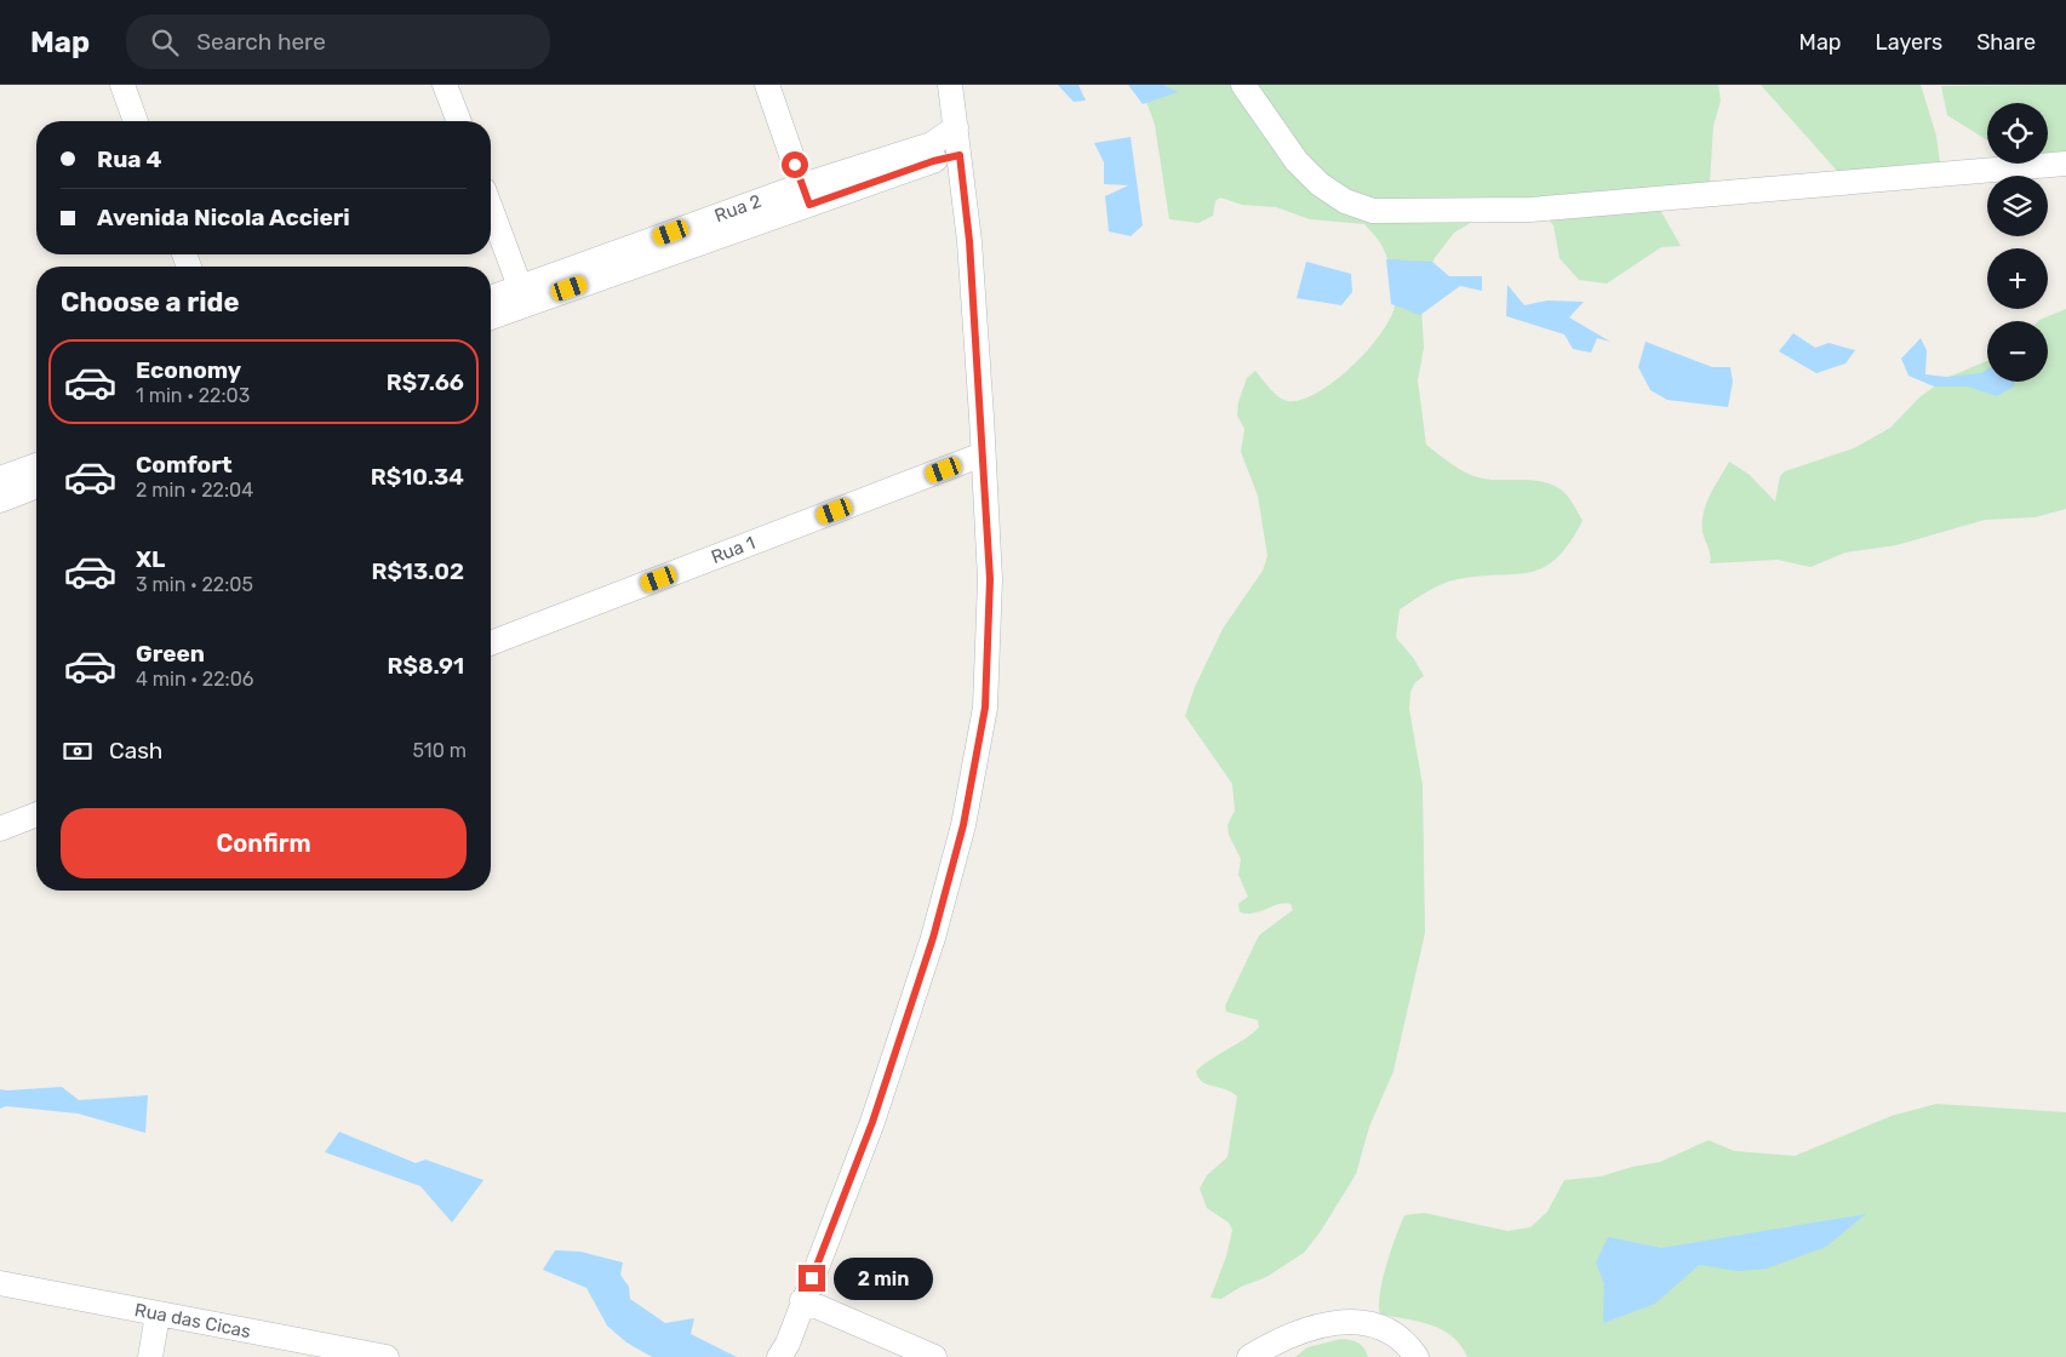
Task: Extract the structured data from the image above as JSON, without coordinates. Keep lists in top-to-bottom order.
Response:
{
  "streets": {
    "street": ["Rua 2", "Rua 1", "Rua das Cicas"]
  },
  "page": {
    "header": "Map",
    "search": "Search here",
    "nav": ["Map", "Layers", "Share"],
    "map_buttons": ["+", "−"],
    "banner": ["Rua 4", "Avenida Nicola Accieri"],
    "heading": "Choose a ride",
    "list": [
      {
        "name": "Economy",
        "note": "1 min · 22:03",
        "value": "R$7.66"
      },
      {
        "name": "Comfort",
        "note": "2 min · 22:04",
        "value": "R$10.34"
      },
      {
        "name": "XL",
        "note": "3 min · 22:05",
        "value": "R$13.02"
      },
      {
        "name": "Green",
        "note": "4 min · 22:06",
        "value": "R$8.91"
      }
    ],
    "pay": ["Cash", "510 m"],
    "buttons": "Confirm",
    "bubble": "2 min"
  }
}
